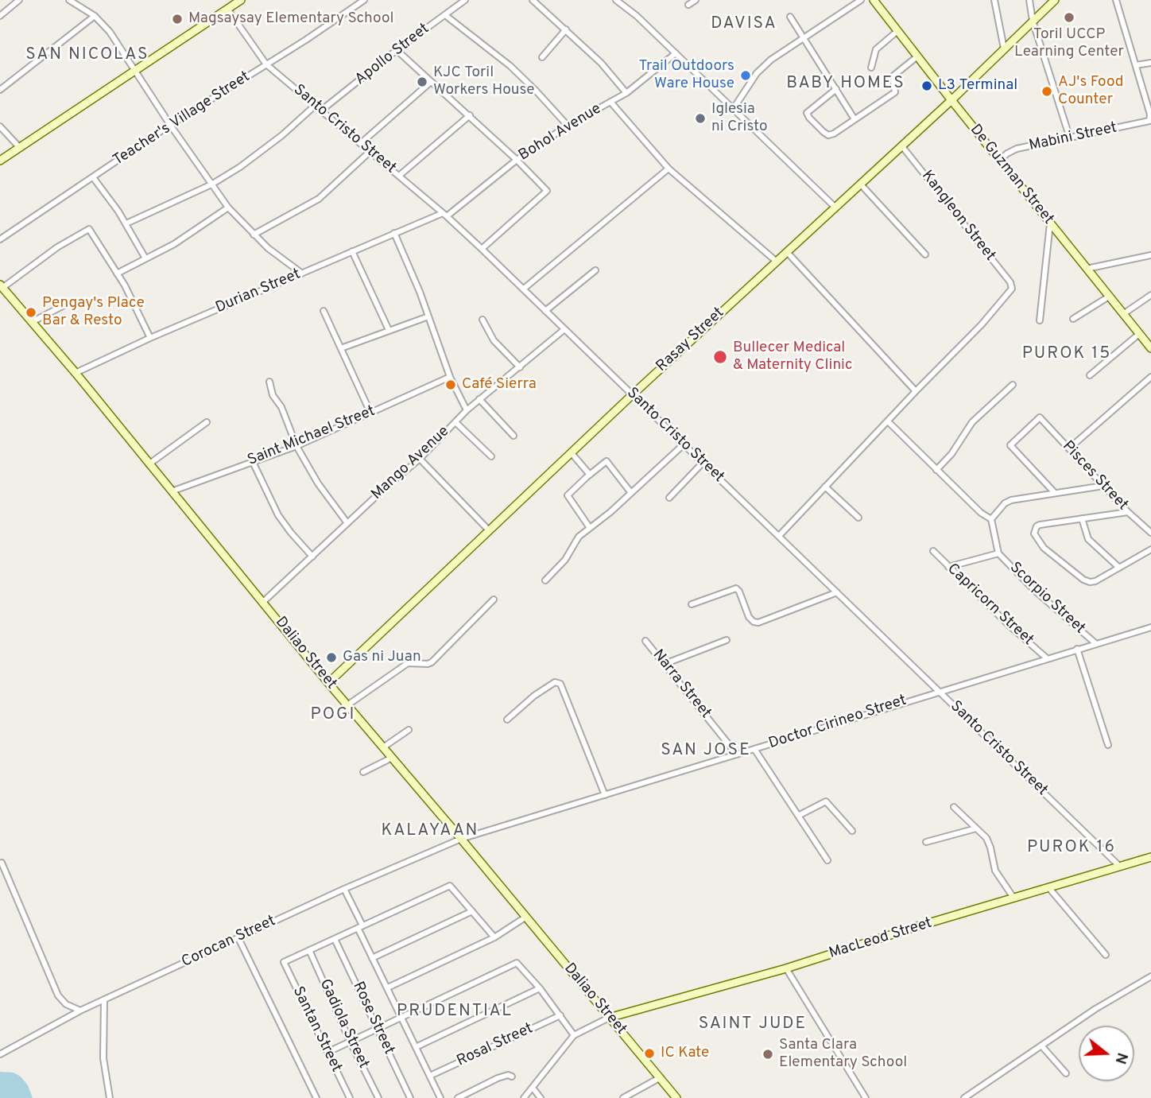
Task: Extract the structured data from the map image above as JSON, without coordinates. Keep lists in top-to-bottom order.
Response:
{
  "streets": {
    "street": [
      "Apollo Street",
      "Teacher's Village Street",
      "Santo Cristo Street",
      "Bohol Avenue",
      "Mabini Street",
      "De Guzman Street",
      "Kangleon Street",
      "Durian Street",
      "Rasay Street",
      "Saint Michael Street",
      "Mango Avenue",
      "Pisces Street",
      "Scorpio Street",
      "Capricorn Street",
      "Daliao Street",
      "Narra Street",
      "Doctor Cirineo Street",
      "MacLeod Street",
      "Corocan Street",
      "Rose Street",
      "Gadiola Street",
      "Santan Street",
      "Rosal Street"
    ]
  },
  "crossings": [
    ["Apollo Street", "Santo Cristo Street"],
    ["Teacher's Village Street", "Santo Cristo Street"],
    ["Santo Cristo Street", "Bohol Avenue"],
    ["Santo Cristo Street", "Durian Street"],
    ["Santo Cristo Street", "Rasay Street"],
    ["Santo Cristo Street", "Mango Avenue"],
    ["Santo Cristo Street", "Doctor Cirineo Street"],
    ["Santo Cristo Street", "MacLeod Street"],
    ["Bohol Avenue", "Durian Street"],
    ["Mabini Street", "De Guzman Street"],
    ["De Guzman Street", "Rasay Street"],
    ["Kangleon Street", "Rasay Street"],
    ["Durian Street", "Daliao Street"],
    ["Rasay Street", "Daliao Street"],
    ["Saint Michael Street", "Daliao Street"],
    ["Mango Avenue", "Daliao Street"],
    ["Scorpio Street", "Doctor Cirineo Street"],
    ["Capricorn Street", "Doctor Cirineo Street"],
    ["Daliao Street", "Doctor Cirineo Street"],
    ["Daliao Street", "MacLeod Street"],
    ["Daliao Street", "Corocan Street"],
    ["Narra Street", "Doctor Cirineo Street"],
    ["Doctor Cirineo Street", "Corocan Street"],
    ["Gadiola Street", "Santan Street"]
  ],
  "districts": [
    "DAVISA",
    "SAN NICOLAS",
    "BABY HOMES",
    "PUROK 15",
    "POGI",
    "SAN JOSE",
    "KALAYAAN",
    "PUROK 16",
    "PRUDENTIAL",
    "SAINT JUDE"
  ],
  "places": [
    "Toril UCCP Learning Center",
    "Magsaysay Elementary School",
    "Trail Outdoors Ware House",
    "KJC Toril Workers House",
    "L3 Terminal",
    "AJ's Food Counter",
    "Iglesia ni Cristo",
    "Pengay's Place Bar & Resto",
    "Bullecer Medical & Maternity Clinic",
    "Café Sierra",
    "Gas ni Juan",
    "IC Kate",
    "Santa Clara Elementary School"
  ],
  "north": "right"
}
